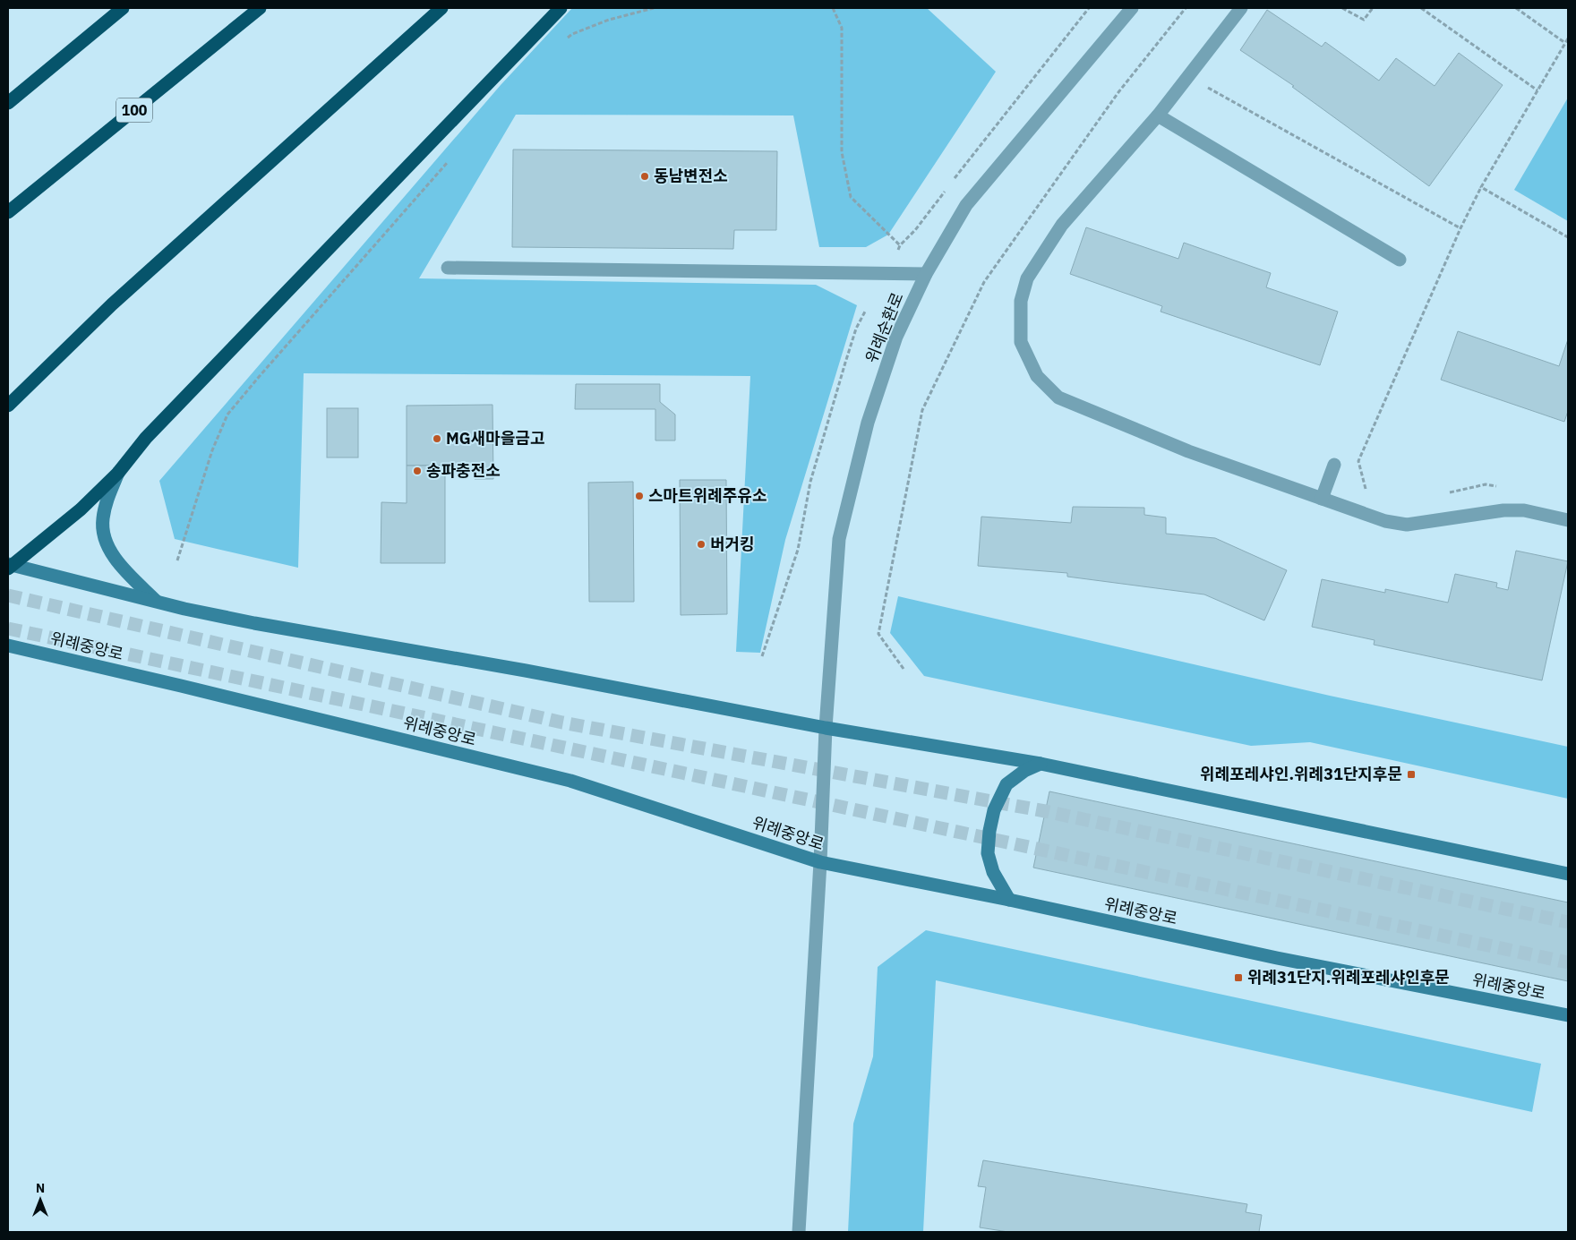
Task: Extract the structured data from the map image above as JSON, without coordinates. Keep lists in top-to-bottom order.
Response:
{
  "streets": {
    "highway": ["100"],
    "main road": ["위례중앙로"],
    "street": ["위례순환로"]
  },
  "crossings": [
    ["위례순환로", "위례중앙로"]
  ],
  "places": {
    "other": [
      "동남변전소",
      "MG새마을금고",
      "송파충전소",
      "스마트위례주유소",
      "버거킹"
    ],
    "transit": ["위례포레샤인.위례31단지후문", "위례31단지.위례포레샤인후문"]
  },
  "north": "top"
}
